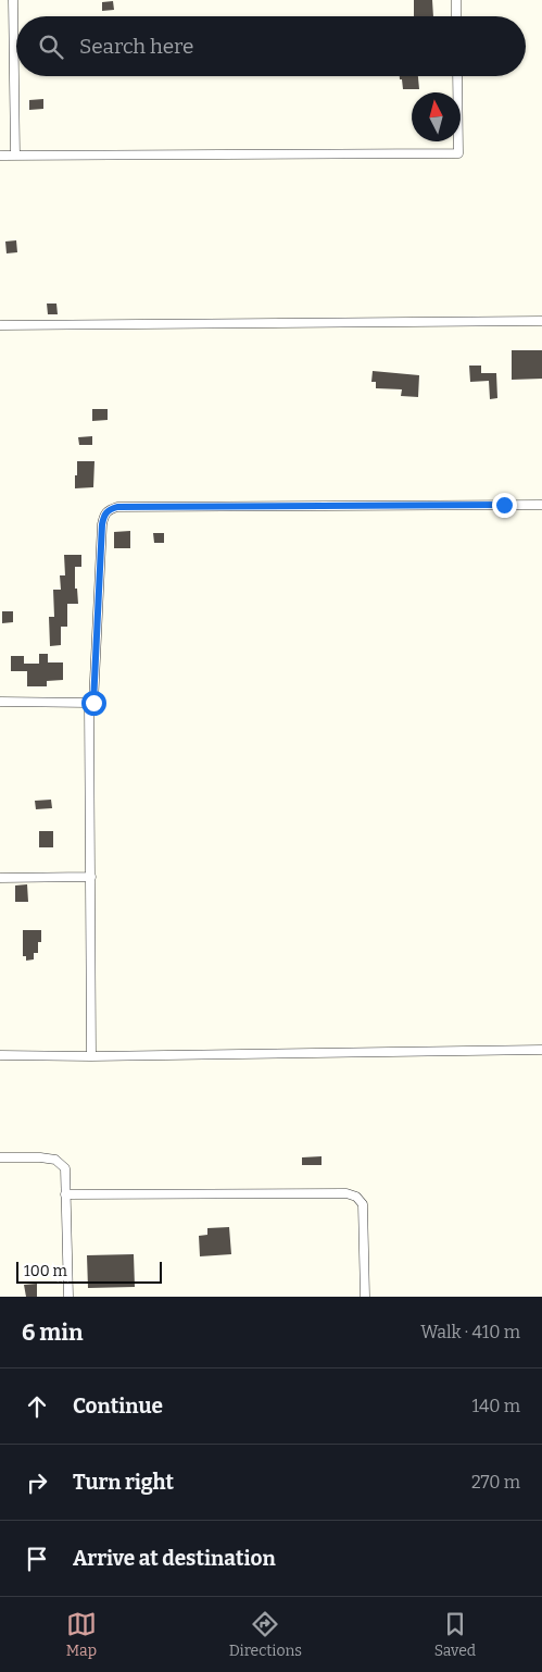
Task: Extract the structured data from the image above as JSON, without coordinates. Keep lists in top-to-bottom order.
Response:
{
  "scale_bar": "100 m",
  "north": "top",
  "page": {
    "search": "Search here",
    "scale": "100 m",
    "heading": ["6 min", "Walk · 410 m"],
    "list": [
      ["Continue", "140 m"],
      ["Turn right", "270 m"],
      "Arrive at destination"
    ],
    "nav": ["Map", "Directions", "Saved"]
  }
}
